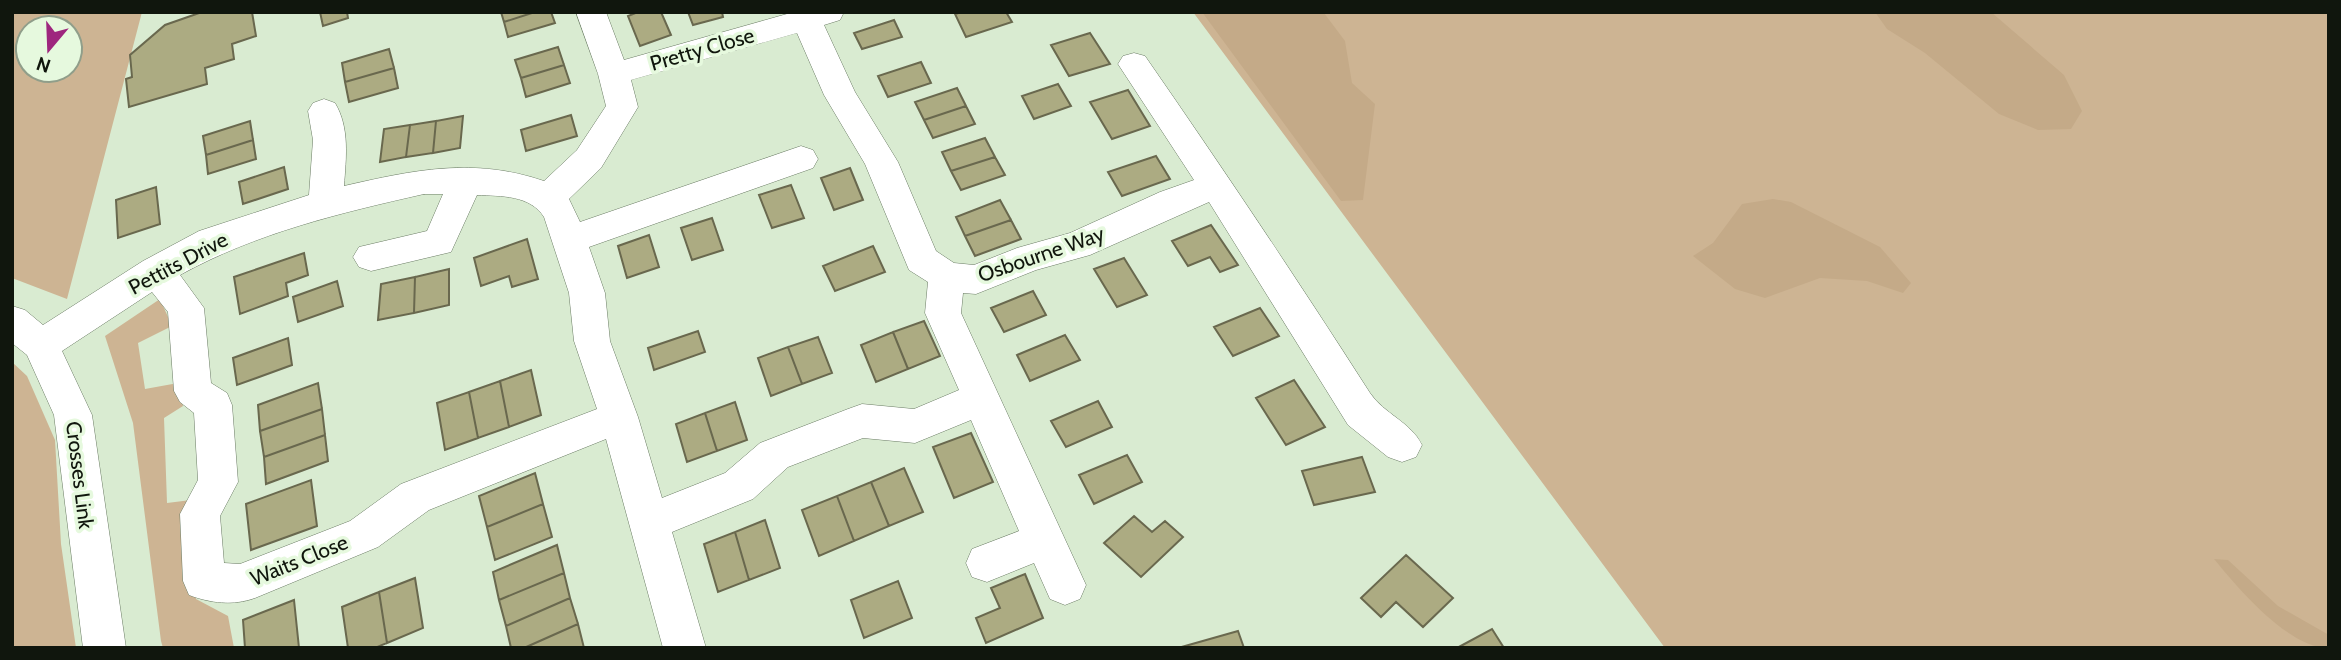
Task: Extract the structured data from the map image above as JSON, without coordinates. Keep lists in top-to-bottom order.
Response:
{
  "streets": {
    "street": [
      "Pretty Close",
      "Osbourne Way",
      "Pettits Drive",
      "Crosses Link",
      "Waits Close"
    ]
  },
  "crossings": [
    ["Pretty Close", "Osbourne Way"],
    ["Pettits Drive", "Crosses Link"],
    ["Pettits Drive", "Waits Close"]
  ],
  "north": "bottom"
}
